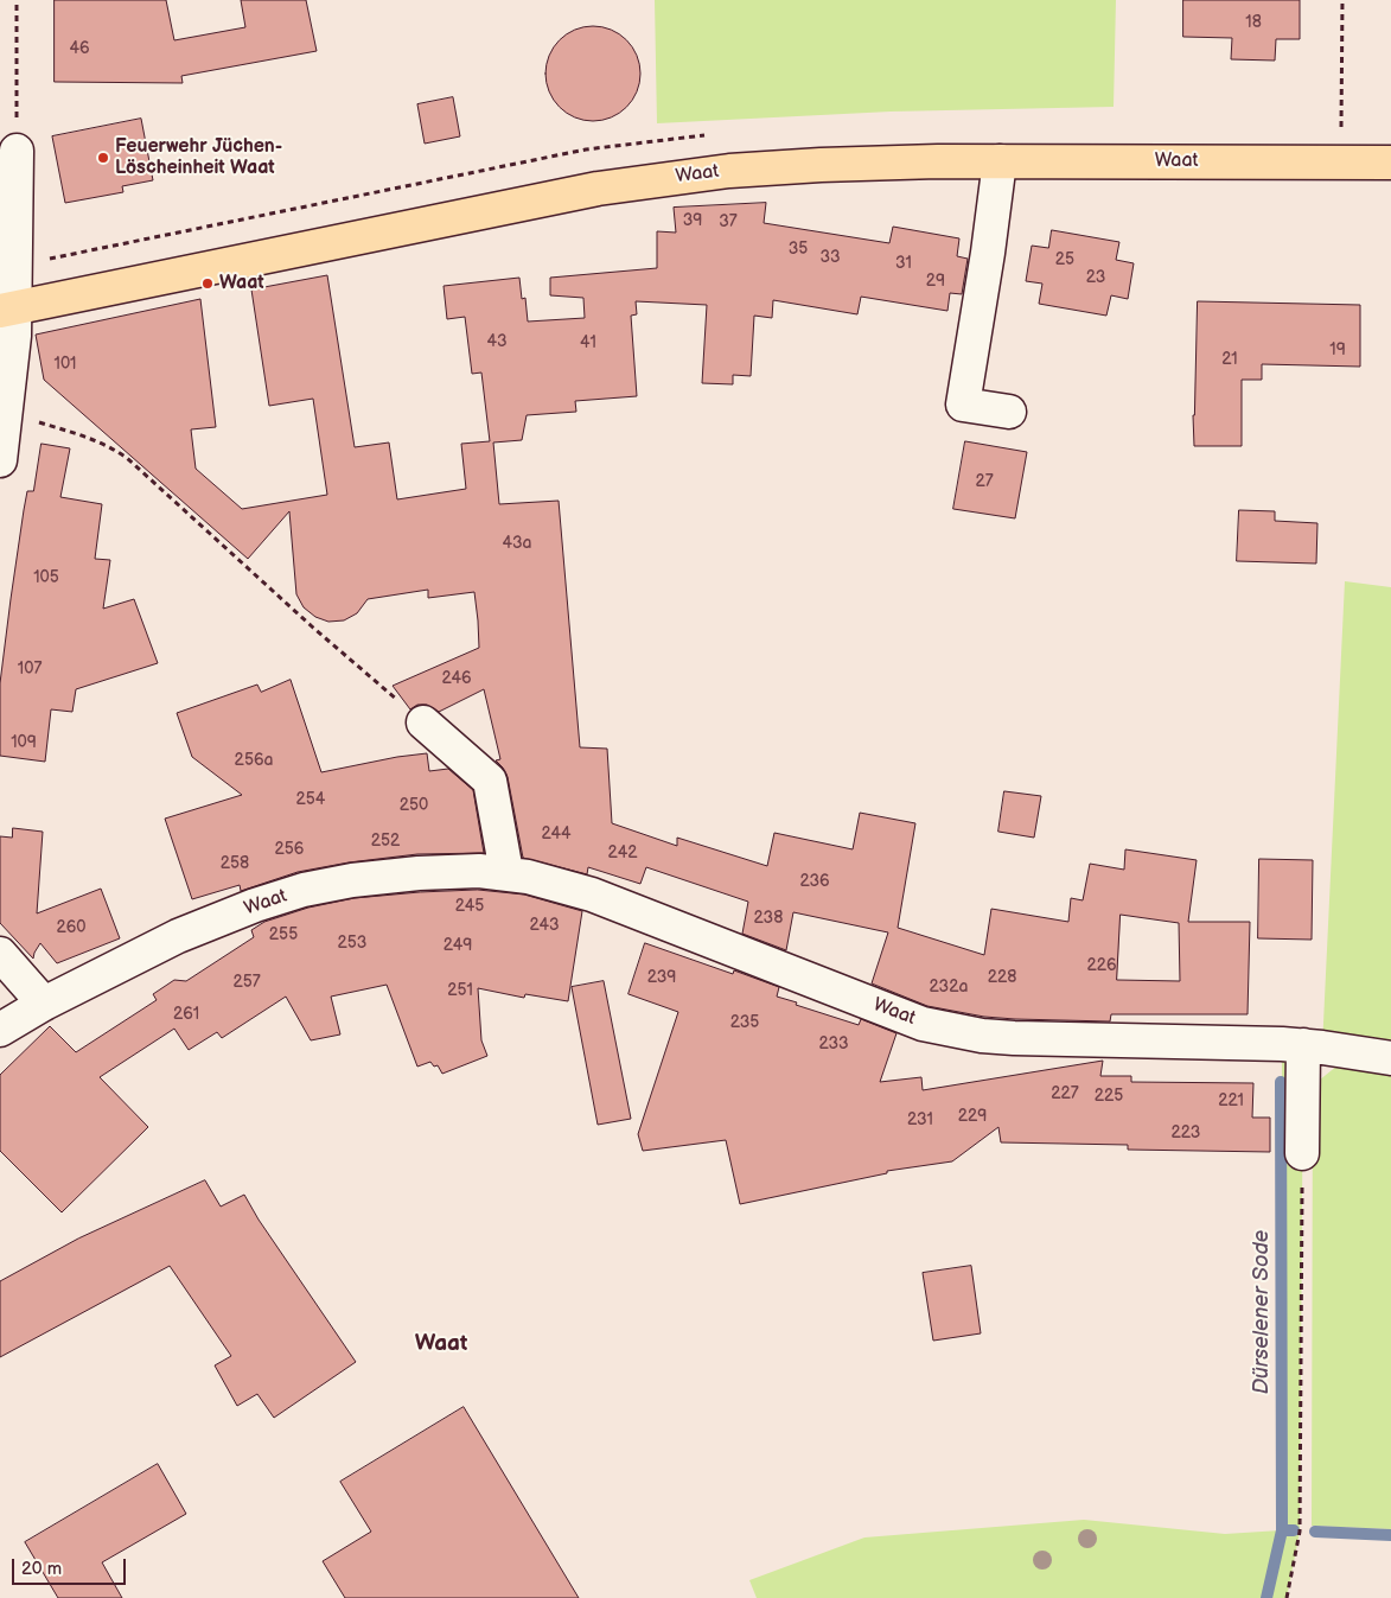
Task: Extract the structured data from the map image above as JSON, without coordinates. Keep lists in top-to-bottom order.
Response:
{
  "streets": {
    "main road": ["Waat"]
  },
  "districts": ["Waat"],
  "water": ["Dürselener Sode"],
  "places": ["Feuerwehr Jüchen- Löscheinheit Waat", "Waat"],
  "house_numbers": [
    "18",
    "46",
    "39",
    "37",
    "35",
    "33",
    "25",
    "31",
    "23",
    "29",
    "43",
    "41",
    "19",
    "21",
    "101",
    "27",
    "43a",
    "105",
    "107",
    "246",
    "109",
    "256a",
    "254",
    "250",
    "244",
    "252",
    "256",
    "242",
    "258",
    "236",
    "245",
    "238",
    "243",
    "260",
    "255",
    "253",
    "249",
    "226",
    "239",
    "228",
    "257",
    "232a",
    "251",
    "261",
    "235",
    "233",
    "227",
    "225",
    "221",
    "229",
    "231",
    "223"
  ],
  "scale_bar": "20 m"
}
